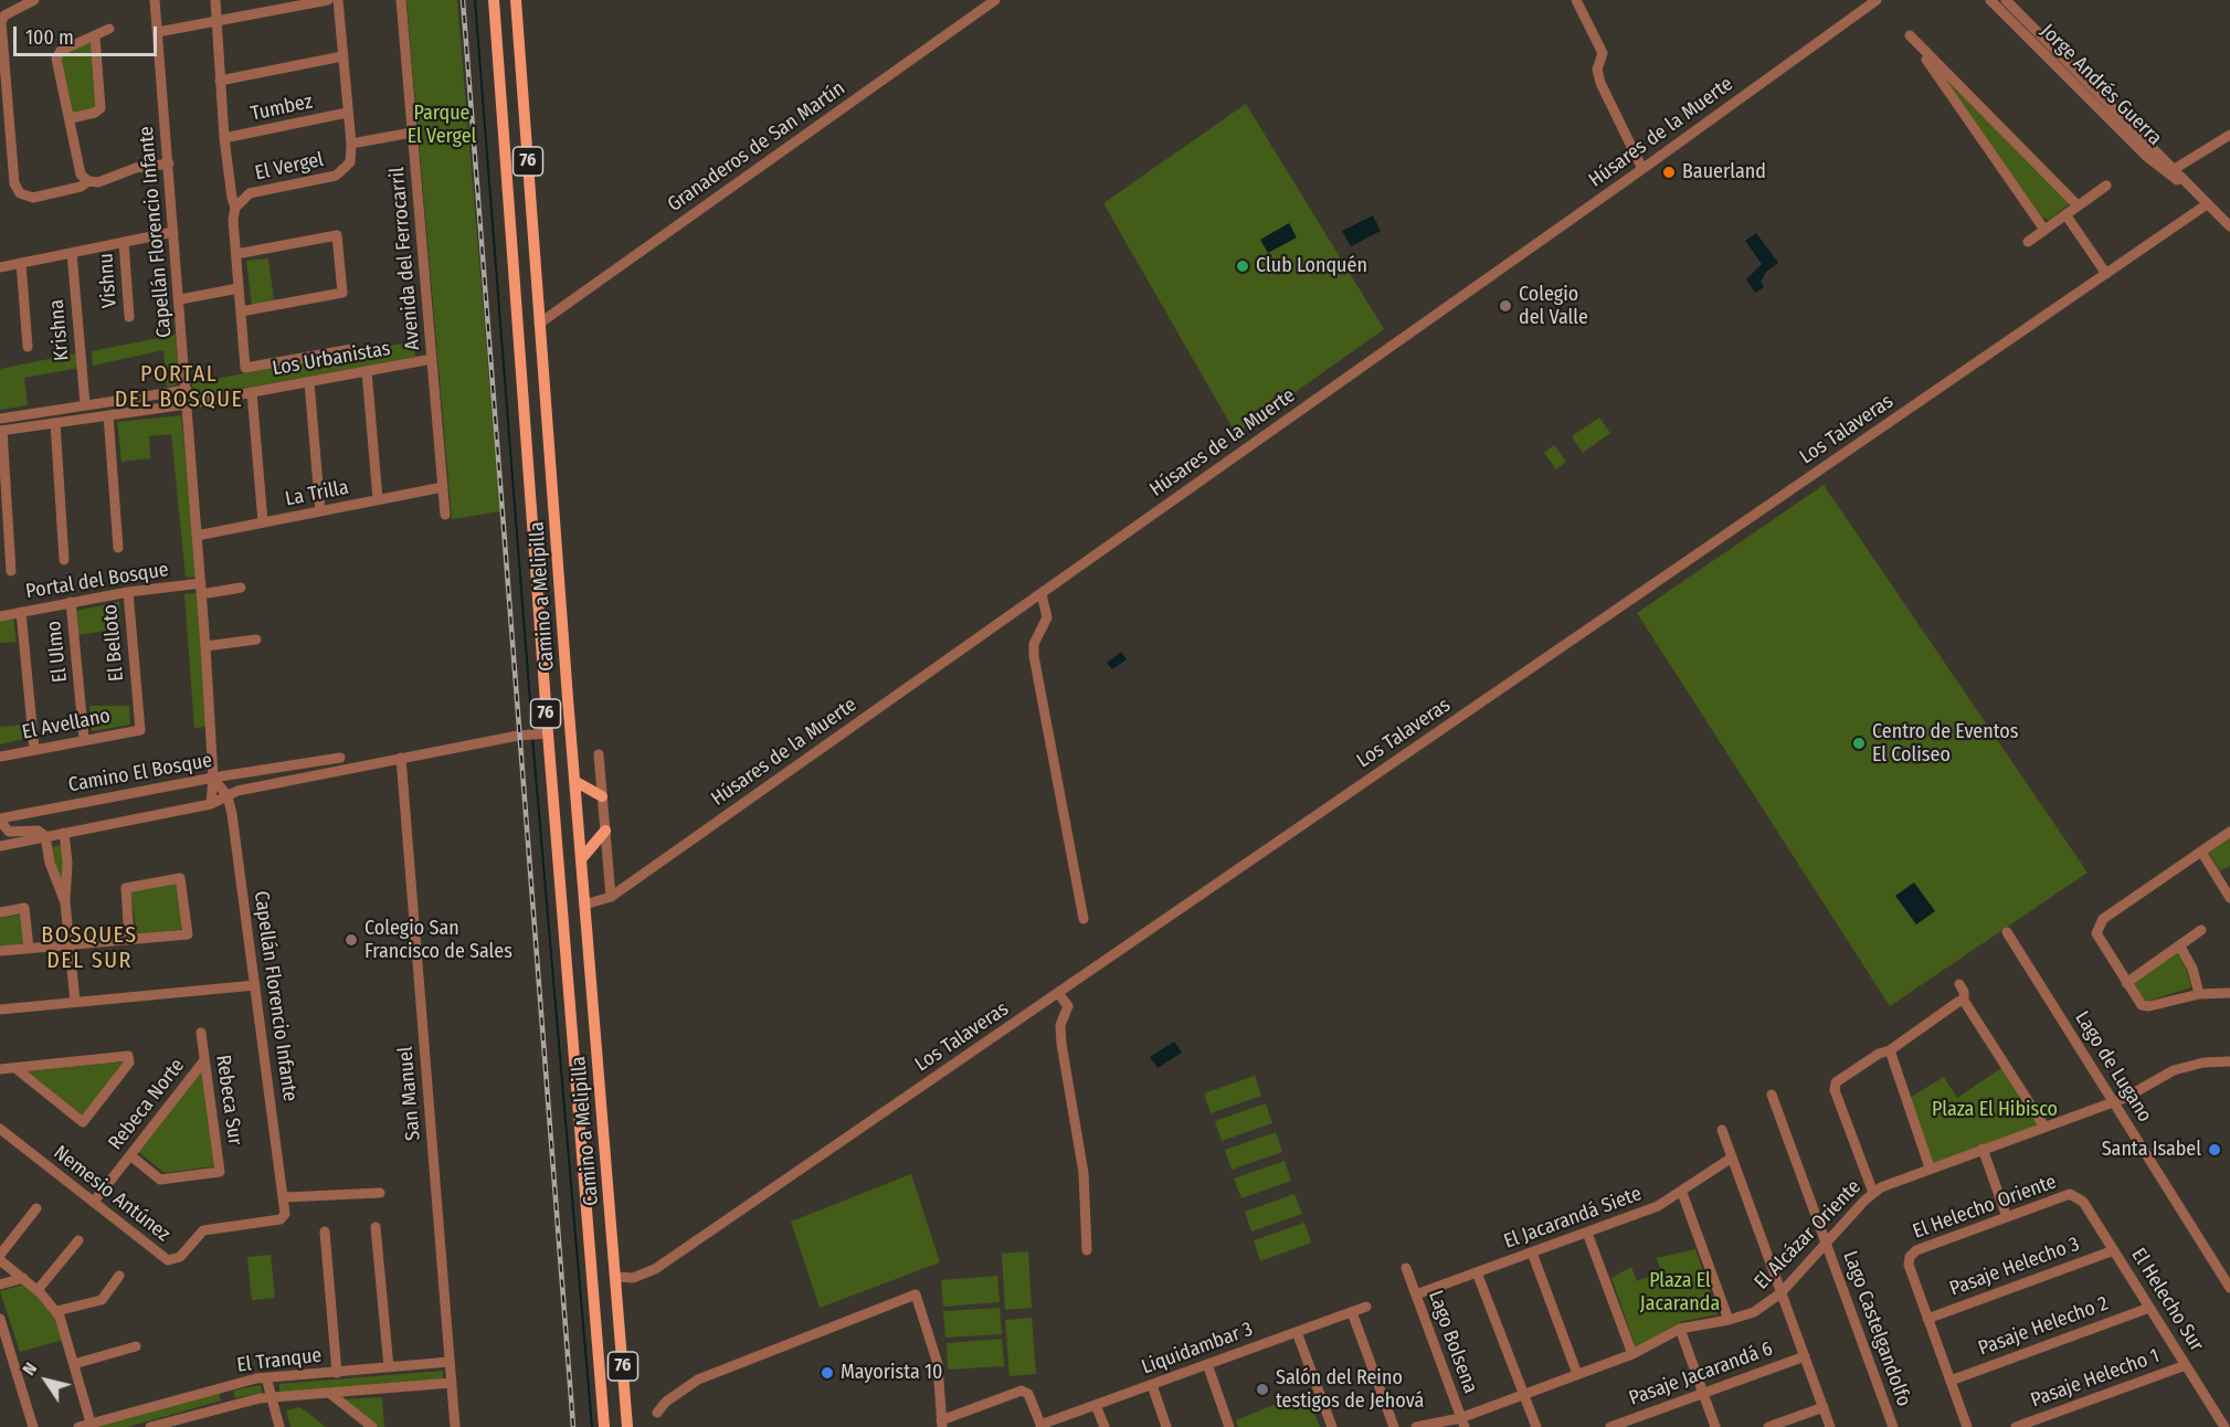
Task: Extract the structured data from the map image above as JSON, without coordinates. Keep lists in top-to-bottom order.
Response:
{
  "streets": {
    "main road": ["76", "Camino a Melipilla"],
    "street": [
      "Jorge Andrés Guerra",
      "Tumbez",
      "Húsares de la Muerte",
      "Granaderos de San Martín",
      "El Vergel",
      "Capellán Florencio Infante",
      "Avenida del Ferrocarril",
      "Vishnu",
      "Krishna",
      "Los Urbanistas",
      "Los Talaveras",
      "La Trilla",
      "Portal del Bosque",
      "El Belloto",
      "El Ulmo",
      "El Avellano",
      "Camino El Bosque",
      "Lago de Lugano",
      "San Manuel",
      "Rebeca Sur",
      "Rebeca Norte",
      "Nemesio Antúnez",
      "El Helecho Oriente",
      "El Jacarandá Siete",
      "El Alcázar Oriente",
      "Pasaje Helecho 3",
      "El Helecho Sur",
      "Pasaje Helecho 2",
      "Lago Castelgandolfo",
      "Lago Bolsena",
      "Liquidambar 3",
      "El Tranque",
      "Pasaje Jacarandá 6",
      "Pasaje Helecho 1"
    ]
  },
  "crossings": [
    ["Jorge Andrés Guerra", "Los Talaveras"],
    ["Húsares de la Muerte", "Camino a Melipilla"],
    ["Granaderos de San Martín", "Camino a Melipilla"],
    ["Capellán Florencio Infante", "Los Urbanistas"],
    ["Capellán Florencio Infante", "La Trilla"],
    ["Capellán Florencio Infante", "Portal del Bosque"],
    ["Capellán Florencio Infante", "Camino El Bosque"],
    ["Capellán Florencio Infante", "Nemesio Antúnez"],
    ["Avenida del Ferrocarril", "Los Urbanistas"],
    ["Avenida del Ferrocarril", "La Trilla"],
    ["Los Talaveras", "Camino a Melipilla"],
    ["Portal del Bosque", "El Belloto"],
    ["Portal del Bosque", "El Ulmo"],
    ["Camino a Melipilla", "Camino El Bosque"],
    ["El Belloto", "El Avellano"],
    ["El Ulmo", "El Avellano"],
    ["Camino El Bosque", "San Manuel"],
    ["Lago de Lugano", "El Alcázar Oriente"],
    ["San Manuel", "El Tranque"],
    ["Rebeca Sur", "Rebeca Norte"],
    ["Rebeca Norte", "Nemesio Antúnez"],
    ["El Helecho Oriente", "Pasaje Helecho 3"],
    ["El Helecho Oriente", "El Helecho Sur"],
    ["El Jacarandá Siete", "Lago Bolsena"],
    ["El Alcázar Oriente", "Lago Castelgandolfo"],
    ["El Alcázar Oriente", "Lago Bolsena"],
    ["Pasaje Helecho 3", "El Helecho Sur"],
    ["El Helecho Sur", "Pasaje Helecho 2"],
    ["El Helecho Sur", "Pasaje Helecho 1"]
  ],
  "districts": ["PORTAL DEL BOSQUE", "BOSQUES DEL SUR"],
  "parks": ["Parque El Vergel", "Plaza El Hibisco", "Plaza El Jacaranda"],
  "places": [
    "Bauerland",
    "Club Lonquén",
    "Colegio del Valle",
    "Centro de Eventos El Coliseo",
    "Colegio San Francisco de Sales",
    "Santa Isabel",
    "Mayorista 10",
    "Salón del Reino testigos de Jehová"
  ],
  "scale_bar": "100 m",
  "north": "top left"
}
